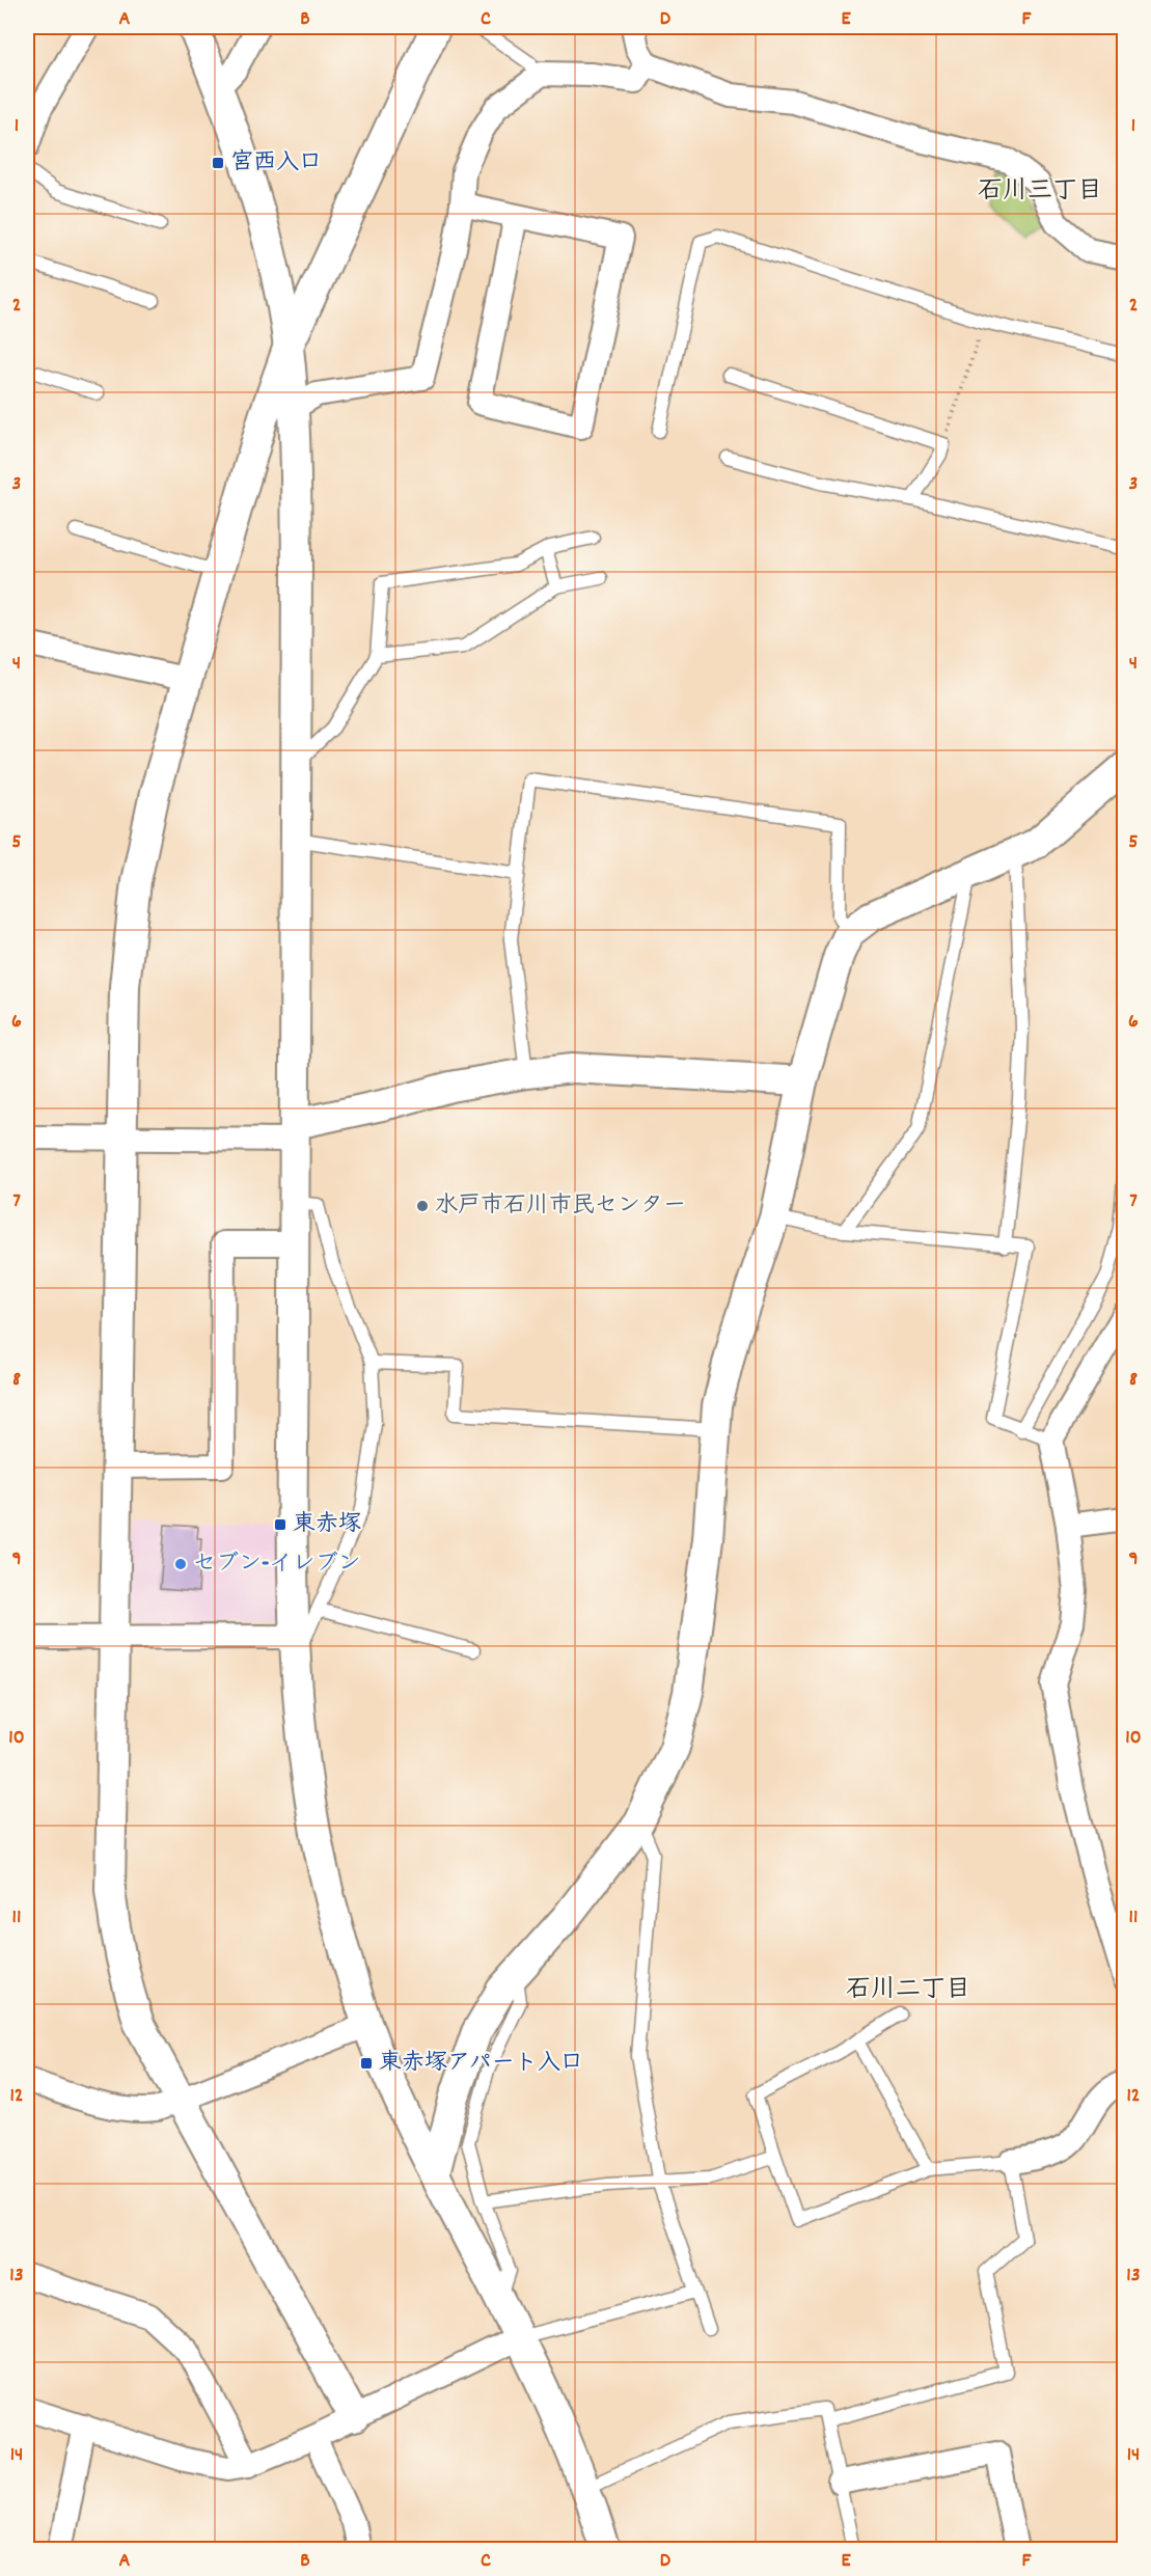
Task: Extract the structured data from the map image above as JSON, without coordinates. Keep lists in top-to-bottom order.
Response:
{
  "districts": ["石川三丁目", "石川二丁目"],
  "places": {
    "transit": ["宮西入口", "東赤塚", "東赤塚アパート入口"],
    "other": ["水戸市石川市民センター", "セブン-イレブン"]
  },
  "grid": {
    "columns": [
      "A",
      "B",
      "C",
      "D",
      "E",
      "F"
    ],
    "rows": [
      "1",
      "2",
      "3",
      "4",
      "5",
      "6",
      "7",
      "8",
      "9",
      "10",
      "11",
      "12",
      "13",
      "14"
    ]
  }
}
